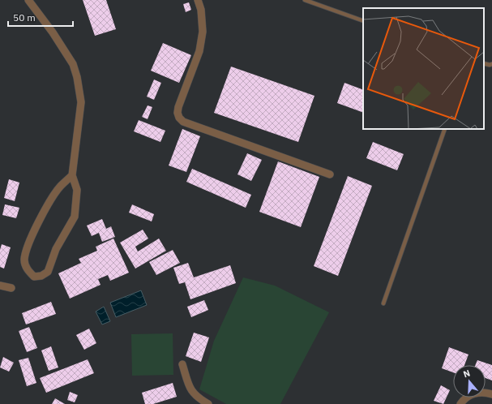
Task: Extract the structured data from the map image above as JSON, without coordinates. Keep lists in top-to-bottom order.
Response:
{
  "scale_bar": "50 m",
  "north": "top"
}
